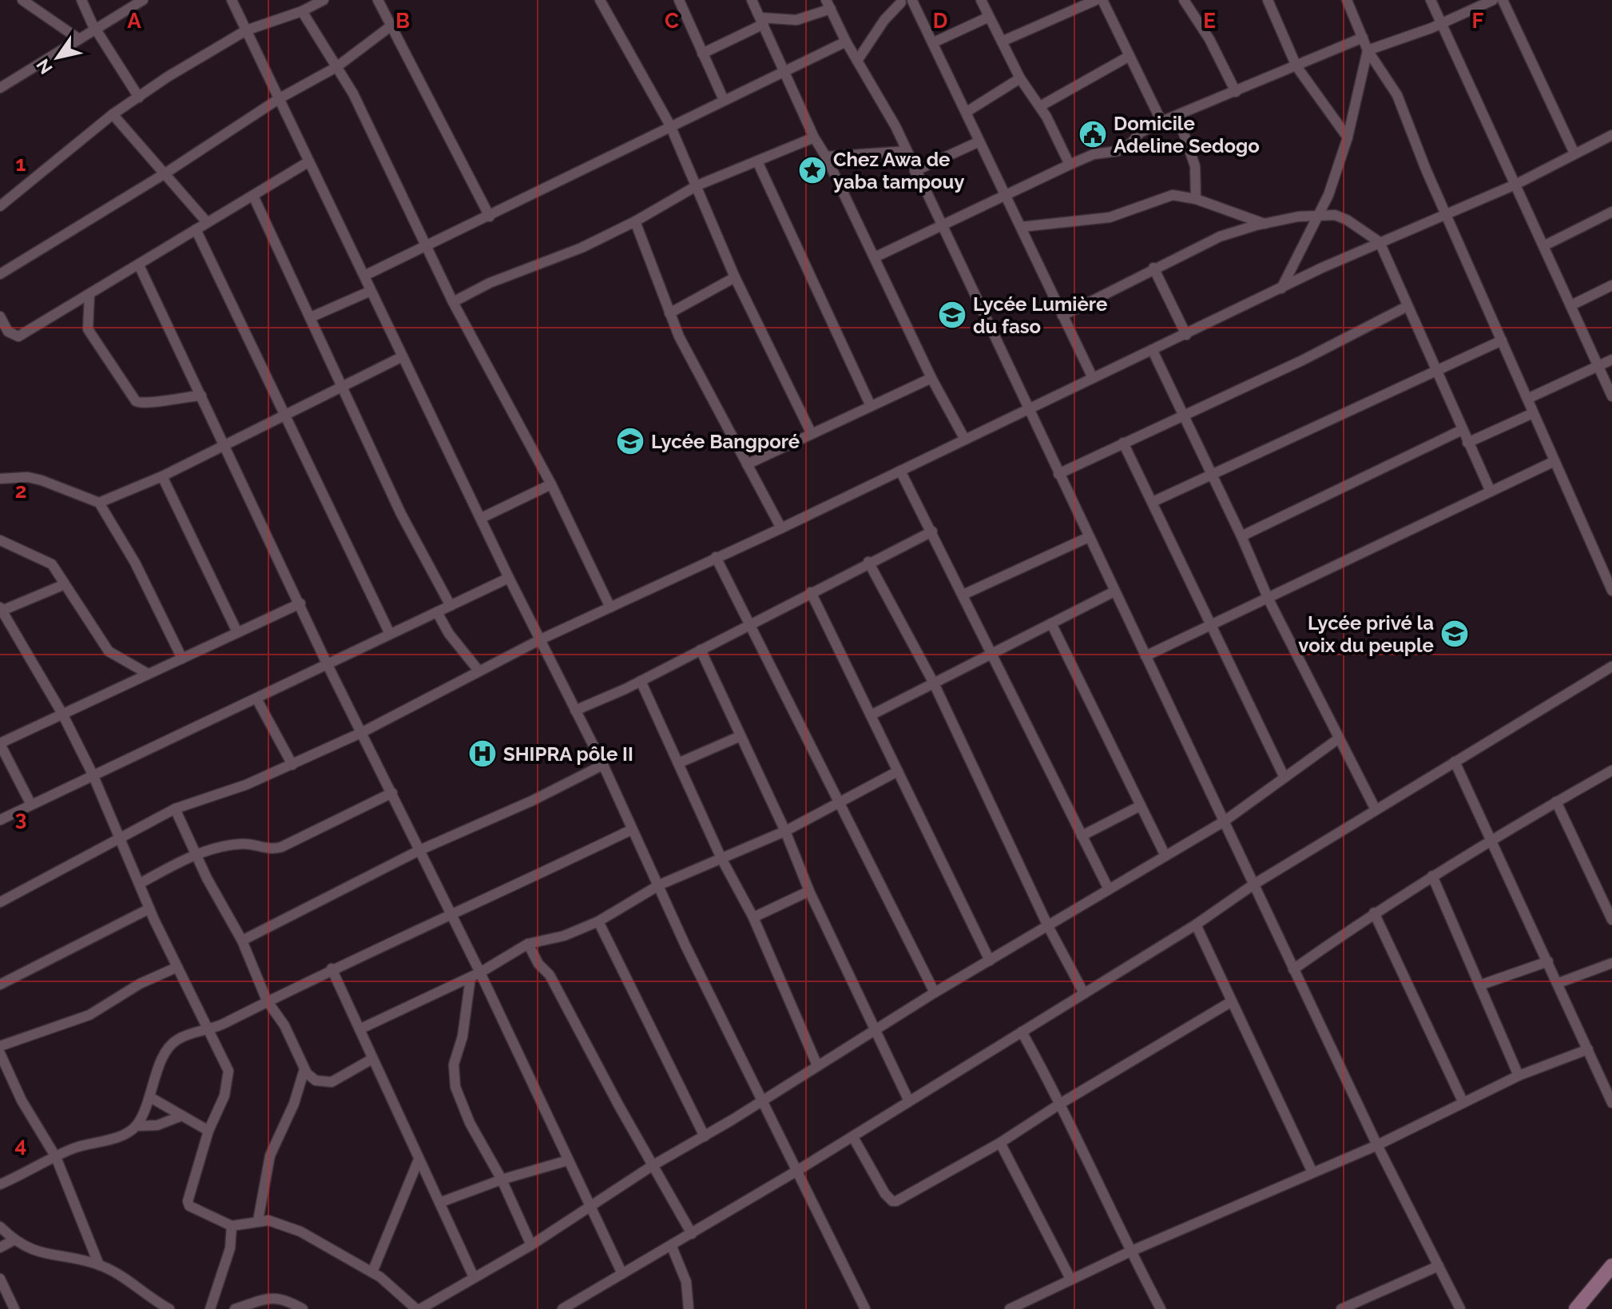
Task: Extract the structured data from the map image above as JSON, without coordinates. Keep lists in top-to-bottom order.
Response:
{
  "places": {
    "public building": ["Domicile Adeline Sedogo"],
    "place": ["Chez Awa de yaba tampouy"],
    "school or university": ["Lycée Lumière du faso", "Lycée Bangporé", "Lycée privé la voix du peuple"],
    "hospital": ["SHIPRA pôle II"]
  },
  "north": "bottom left",
  "grid": {
    "columns": [
      "A",
      "B",
      "C",
      "D",
      "E",
      "F"
    ],
    "rows": [
      "1",
      "2",
      "3",
      "4"
    ]
  }
}
